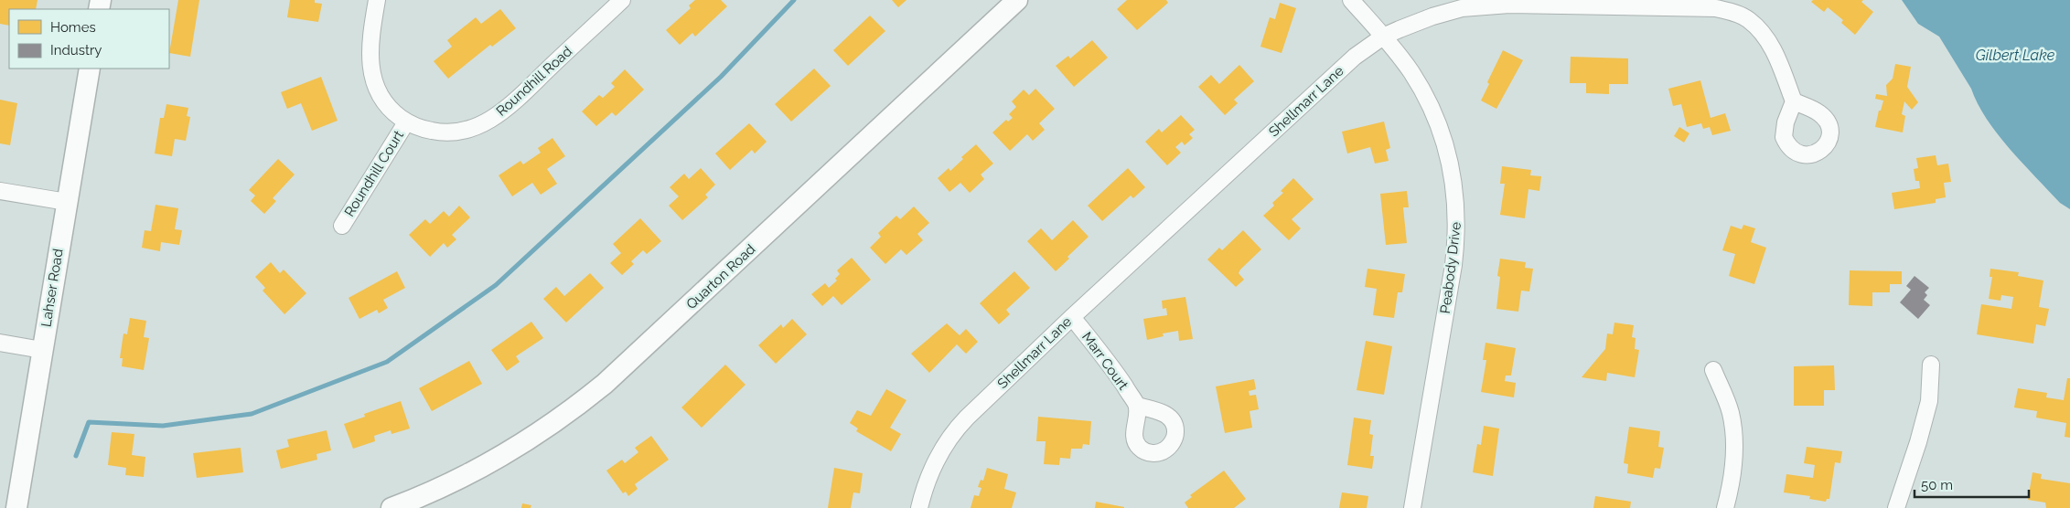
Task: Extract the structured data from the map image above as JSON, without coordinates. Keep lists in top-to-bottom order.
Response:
{
  "streets": {
    "street": [
      "Roundhill Road",
      "Shellmarr Lane",
      "Roundhill Court",
      "Peabody Drive",
      "Quarton Road",
      "Lahser Road",
      "Marr Court"
    ]
  },
  "crossings": [
    ["Roundhill Road", "Roundhill Court"],
    ["Shellmarr Lane", "Peabody Drive"],
    ["Shellmarr Lane", "Marr Court"]
  ],
  "water": ["Gilbert Lake"],
  "legend": ["Homes", "Industry"],
  "scale_bar": "50 m"
}
